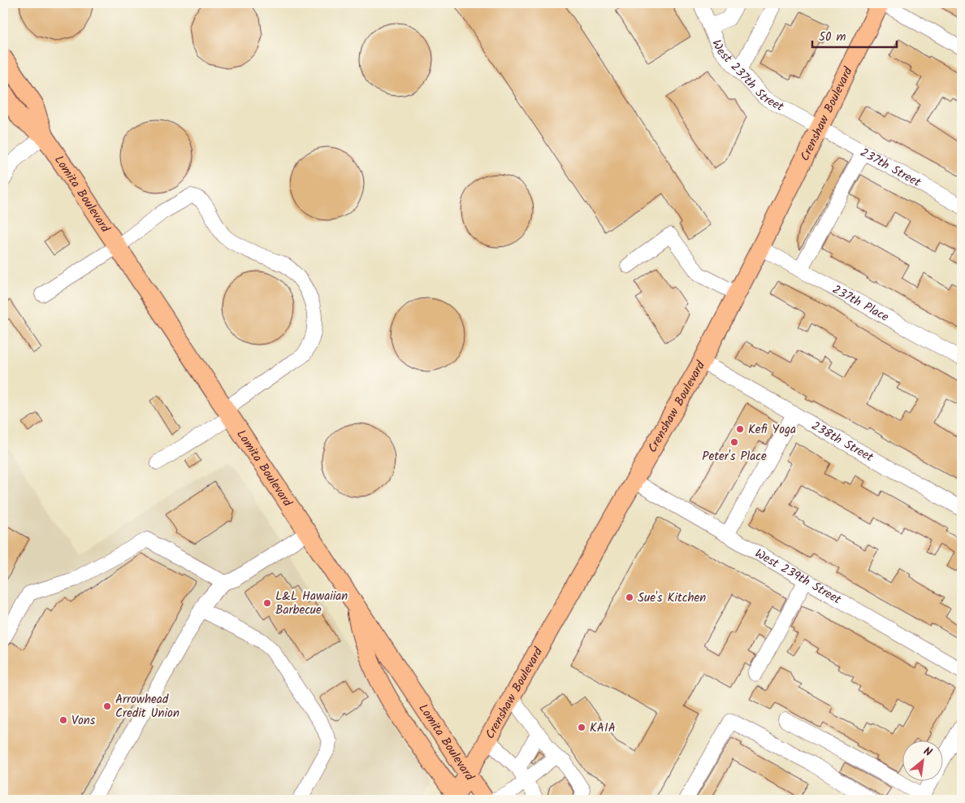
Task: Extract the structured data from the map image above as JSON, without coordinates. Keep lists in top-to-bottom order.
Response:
{
  "streets": {
    "main road": ["Crenshaw Boulevard", "Lomita Boulevard"],
    "street": [
      "West 237th Street",
      "237th Street",
      "237th Place",
      "238th Street",
      "West 239th Street"
    ]
  },
  "crossings": [
    ["West 237th Street", "Crenshaw Boulevard"],
    ["West 237th Street", "237th Street"],
    ["Crenshaw Boulevard", "237th Street"],
    ["Crenshaw Boulevard", "Lomita Boulevard"],
    ["Crenshaw Boulevard", "237th Place"],
    ["Crenshaw Boulevard", "238th Street"],
    ["Crenshaw Boulevard", "West 239th Street"]
  ],
  "places": [
    "Kefi Yoga",
    "Peter's Place",
    "Sue's Kitchen",
    "L&L Hawaiian Barbecue",
    "Arrowhead Credit Union",
    "Vons",
    "KAIA"
  ],
  "scale_bar": "50 m",
  "north": "top right"
}
